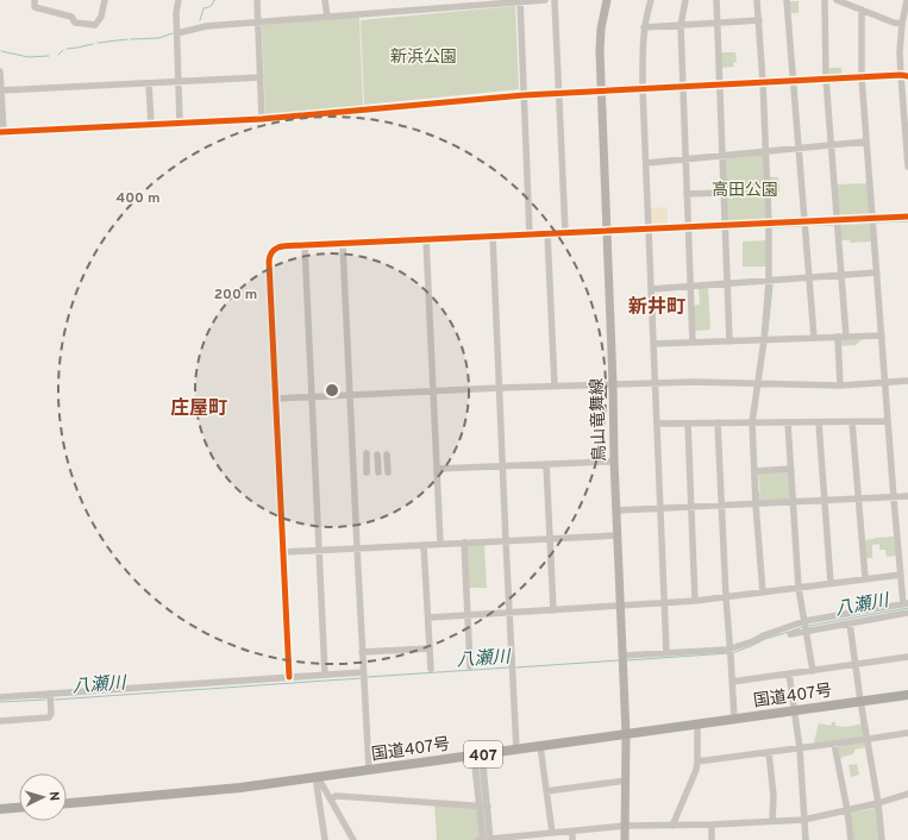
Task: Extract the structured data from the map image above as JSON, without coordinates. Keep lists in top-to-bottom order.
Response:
{
  "streets": {
    "highway": ["国道407号", "407"],
    "main road": ["鳥山竜舞線"]
  },
  "crossings": [
    ["鳥山竜舞線", "国道407号"]
  ],
  "districts": ["新井町", "庄屋町"],
  "water": ["八瀬川"],
  "parks": ["新浜公園", "高田公園"],
  "north": "right",
  "rings": ["400 m", "200 m"]
}
